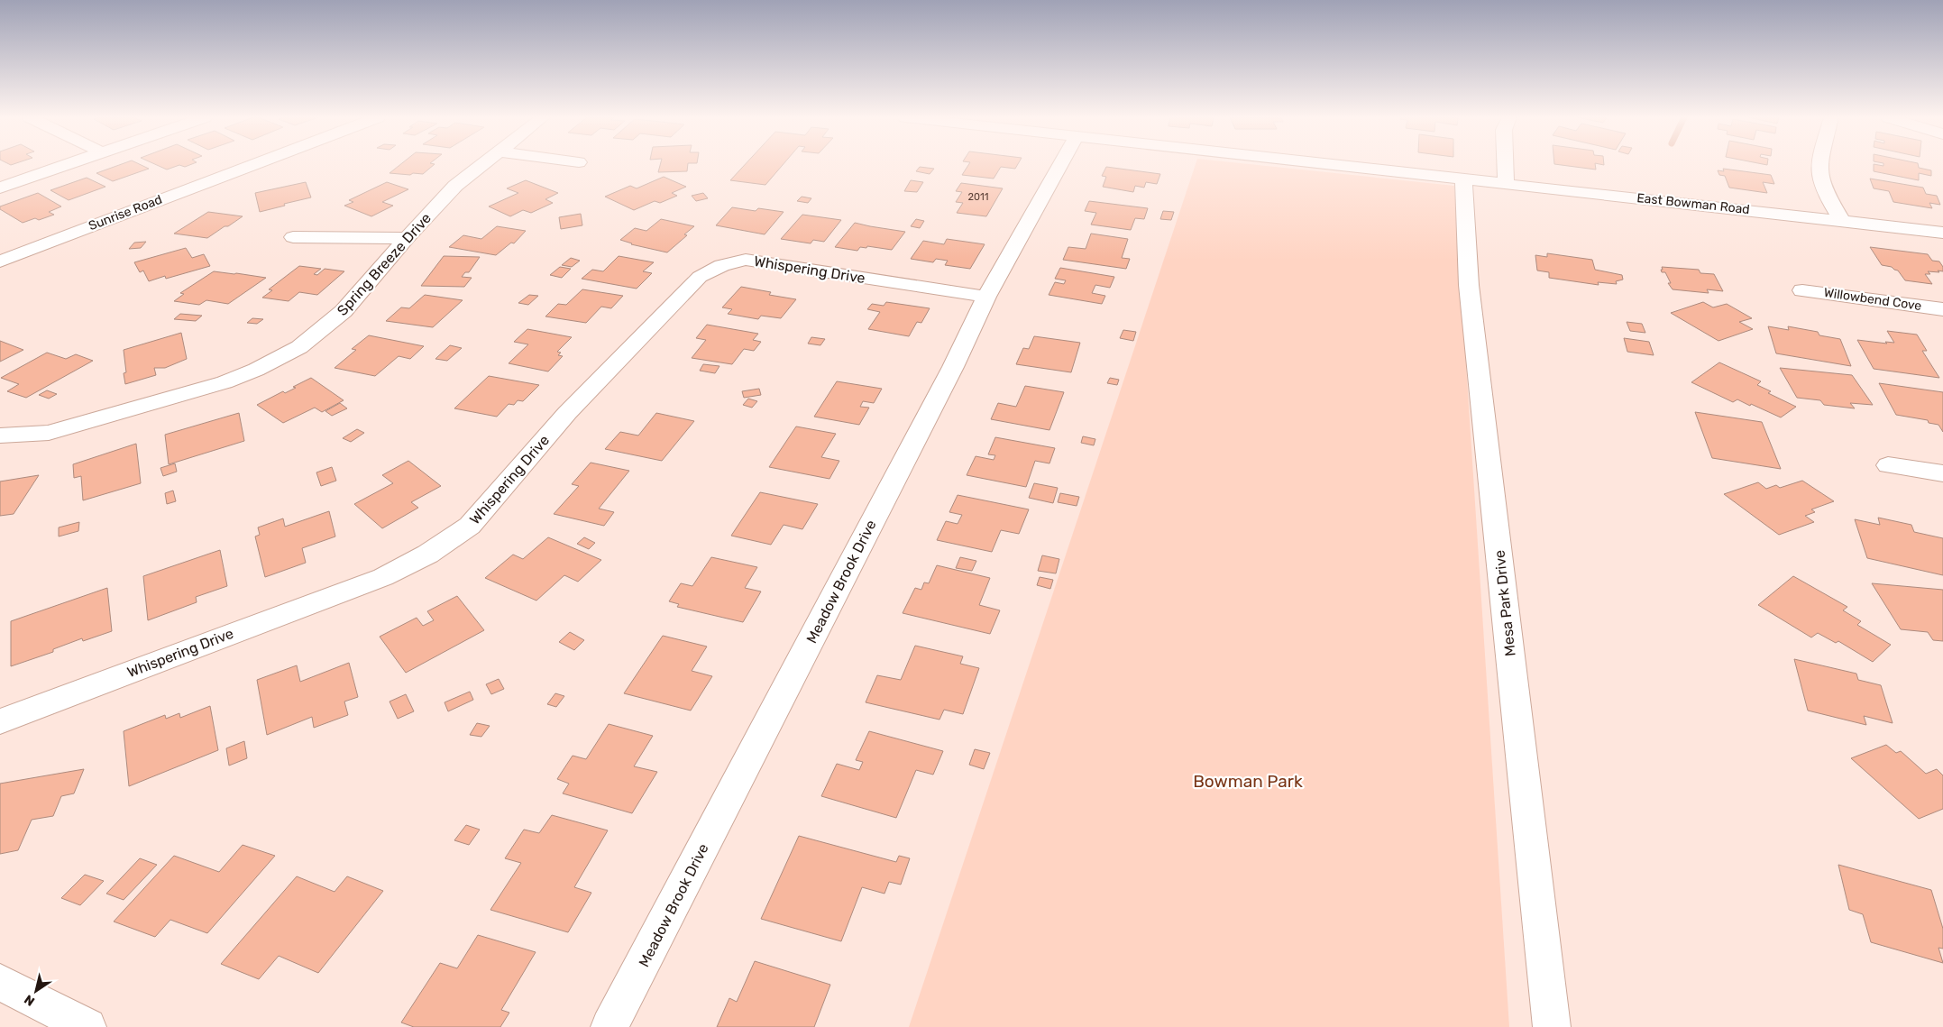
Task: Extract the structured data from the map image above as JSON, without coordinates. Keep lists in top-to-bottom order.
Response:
{
  "streets": {
    "street": [
      "East Bowman Road",
      "Sunrise Road",
      "Spring Breeze Drive",
      "Whispering Drive",
      "Willowbend Cove",
      "Meadow Brook Drive",
      "Mesa Park Drive"
    ]
  },
  "crossings": [
    ["East Bowman Road", "Mesa Park Drive"],
    ["Whispering Drive", "Meadow Brook Drive"]
  ],
  "parks": ["Bowman Park"],
  "house_numbers": ["2011"],
  "north": "bottom left"
}
